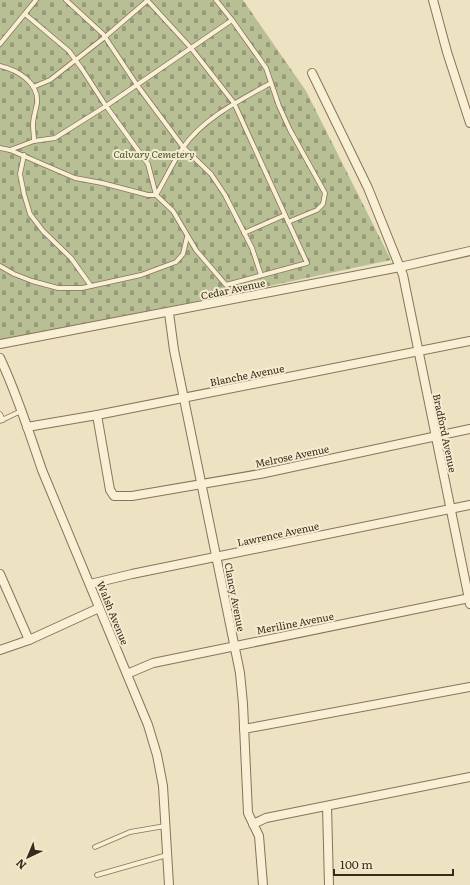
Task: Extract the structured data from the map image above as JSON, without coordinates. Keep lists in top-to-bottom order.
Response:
{
  "streets": {
    "street": [
      "Cedar Avenue",
      "Blanche Avenue",
      "Bradford Avenue",
      "Melrose Avenue",
      "Lawrence Avenue",
      "Clancy Avenue",
      "Walsh Avenue",
      "Meriline Avenue"
    ]
  },
  "crossings": [
    ["Cedar Avenue", "Bradford Avenue"],
    ["Cedar Avenue", "Clancy Avenue"],
    ["Blanche Avenue", "Bradford Avenue"],
    ["Blanche Avenue", "Melrose Avenue"],
    ["Blanche Avenue", "Clancy Avenue"],
    ["Blanche Avenue", "Walsh Avenue"],
    ["Bradford Avenue", "Melrose Avenue"],
    ["Bradford Avenue", "Lawrence Avenue"],
    ["Bradford Avenue", "Meriline Avenue"],
    ["Melrose Avenue", "Clancy Avenue"],
    ["Lawrence Avenue", "Clancy Avenue"],
    ["Lawrence Avenue", "Walsh Avenue"],
    ["Clancy Avenue", "Meriline Avenue"],
    ["Walsh Avenue", "Meriline Avenue"]
  ],
  "parks": ["Calvary Cemetery"],
  "scale_bar": "100 m",
  "north": "bottom left"
}
